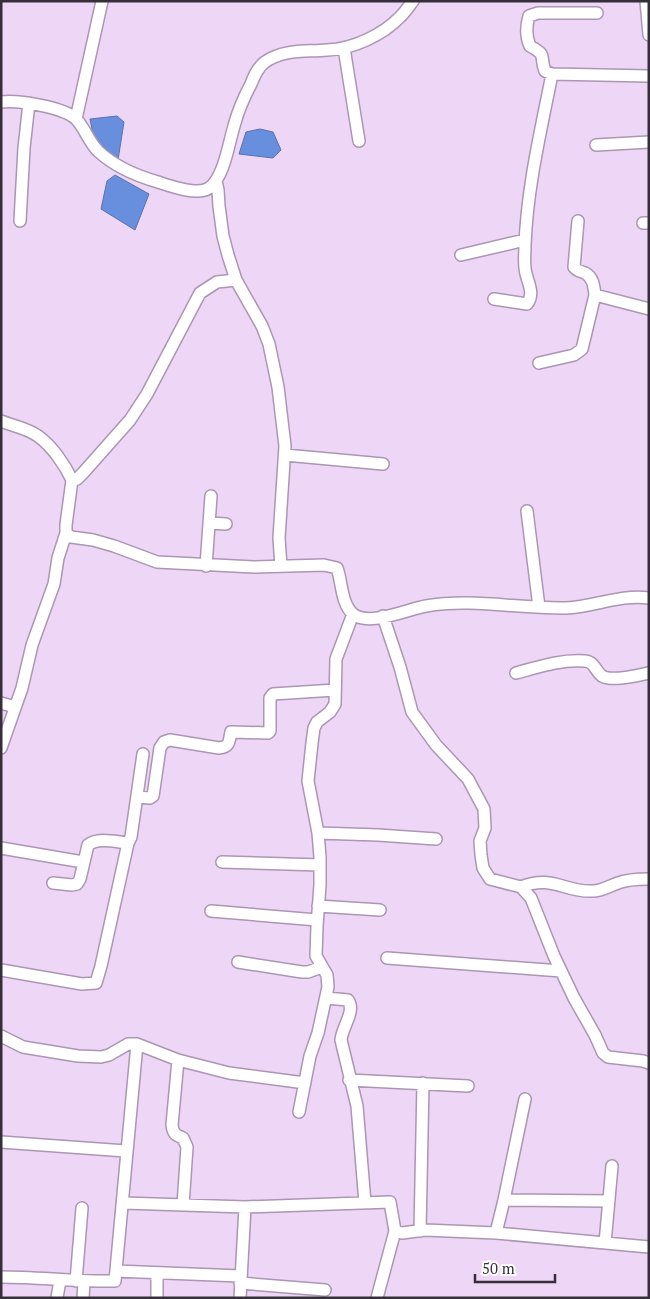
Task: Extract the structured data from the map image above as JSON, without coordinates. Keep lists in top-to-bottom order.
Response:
{
  "scale_bar": "50 m"
}
